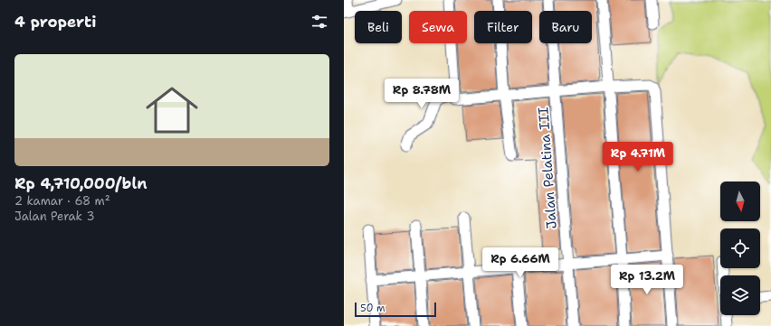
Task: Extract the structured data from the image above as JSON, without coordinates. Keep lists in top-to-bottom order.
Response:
{
  "streets": {
    "street": ["Jalan Pelatina III"]
  },
  "scale_bar": "50 m",
  "north": "bottom",
  "page": {
    "heading": "4 properti",
    "chip": [
      "Beli",
      "Sewa",
      "Filter",
      "Baru"
    ],
    "list": [
      {
        "name": "Rp 4,710,000/bln",
        "note": "2 kamar · 68 m² · Jalan Perak 3"
      }
    ],
    "price": [
      "Rp 8.78M",
      "Rp 4.71M",
      "Rp 6.66M",
      "Rp 13.2M"
    ],
    "scale": "50 m"
  }
}
